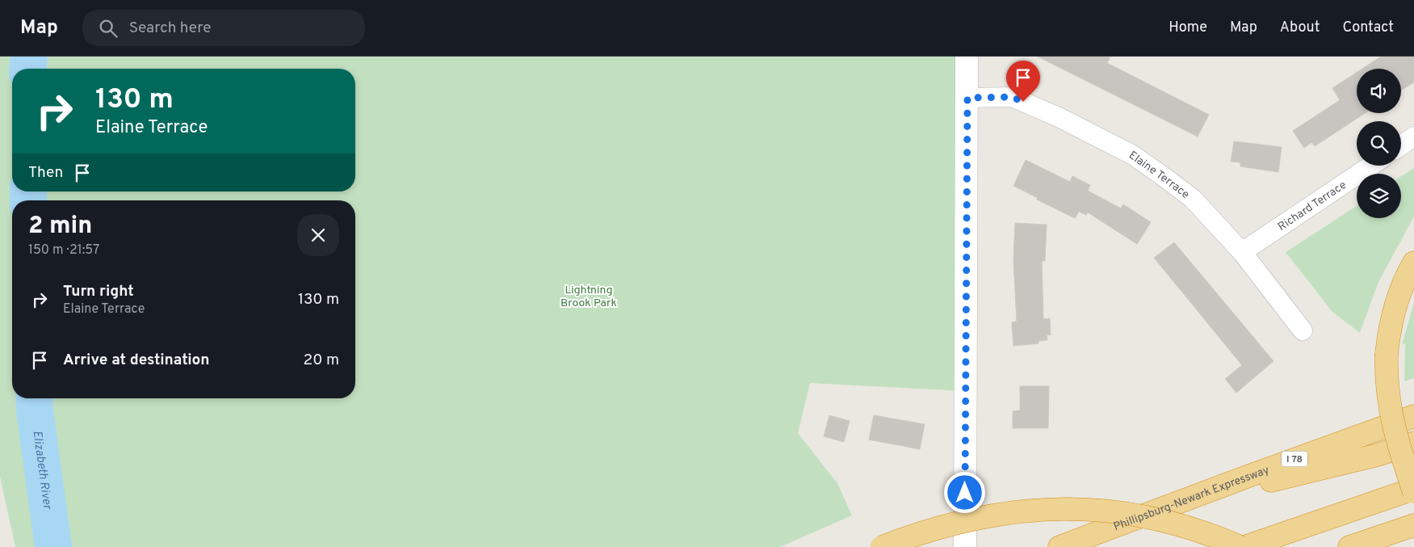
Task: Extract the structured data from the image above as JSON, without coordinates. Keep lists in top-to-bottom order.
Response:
{
  "streets": {
    "highway": ["I 78", "Phillipsburg-Newark Expressway"],
    "street": ["Elaine Terrace", "Richard Terrace"]
  },
  "crossings": [
    ["Elaine Terrace", "Richard Terrace"]
  ],
  "water": ["Elizabeth River"],
  "parks": ["Lightning Brook Park"],
  "page": {
    "header": "Map",
    "search": "Search here",
    "nav": [
      "Home",
      "Map",
      "About",
      "Contact"
    ],
    "turn": ["130 m", "Elaine Terrace"],
    "then": "Then",
    "heading": ["2 min", "150 m · 21:57"],
    "list": [
      {
        "name": "Turn right",
        "note": "Elaine Terrace",
        "value": "130 m"
      },
      {
        "name": "Arrive at destination",
        "value": "20 m"
      }
    ]
  }
}
